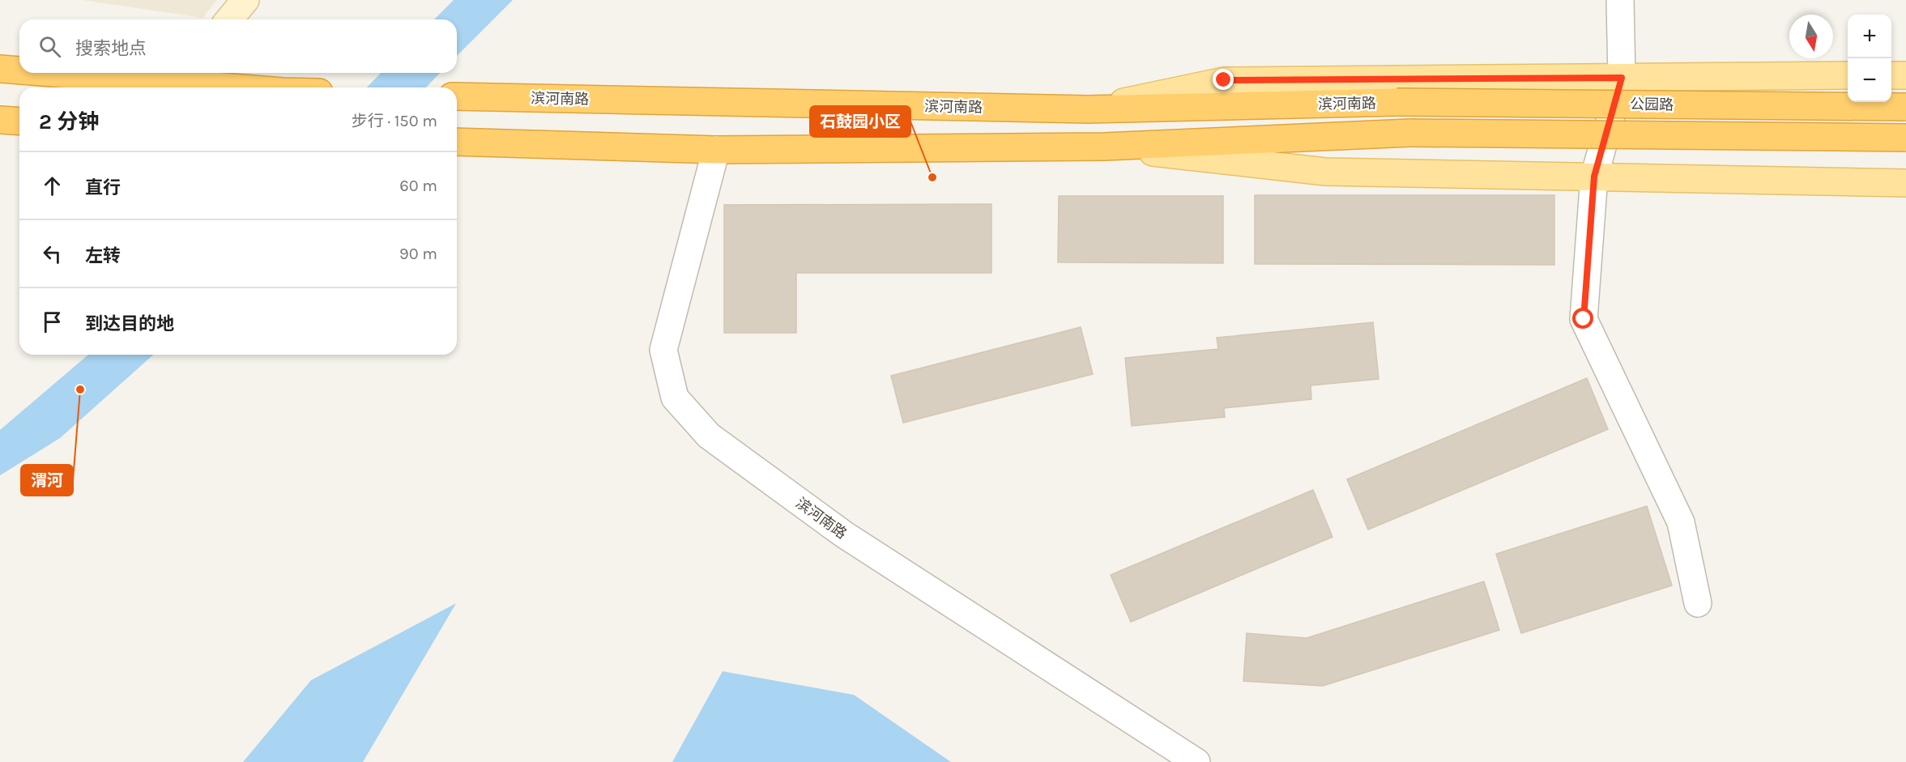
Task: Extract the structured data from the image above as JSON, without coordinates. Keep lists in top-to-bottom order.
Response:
{
  "streets": {
    "highway": ["滨河南路", "公园路"]
  },
  "crossings": [
    ["滨河南路", "公园路"]
  ],
  "places": ["石鼓园小区", "渭河"],
  "north": "bottom",
  "page": {
    "map_buttons": ["+", "−"],
    "search": "搜索地点",
    "heading": ["2 分钟", "步行 · 150 m"],
    "list": [
      ["直行", "60 m"],
      ["左转", "90 m"],
      "到达目的地"
    ]
  }
}
